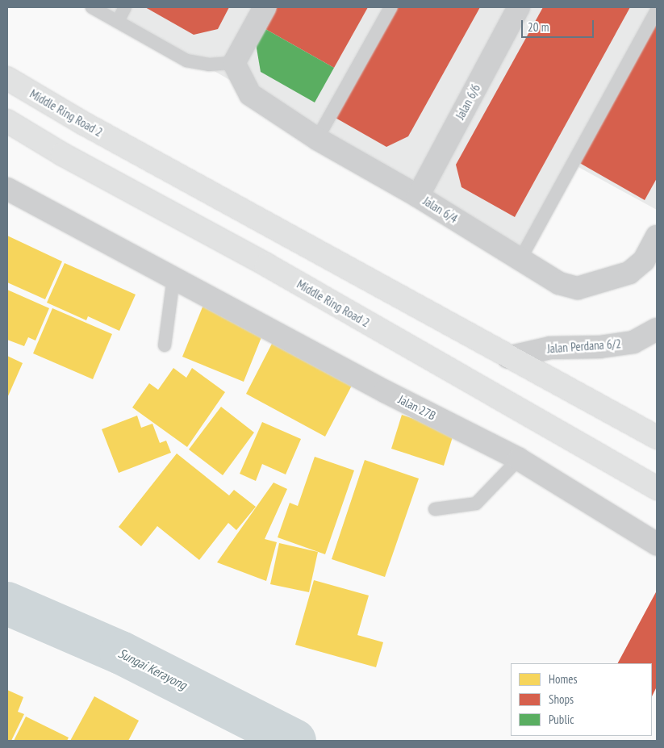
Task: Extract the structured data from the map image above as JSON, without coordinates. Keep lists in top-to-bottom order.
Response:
{
  "streets": {
    "highway": ["Middle Ring Road 2"],
    "street": [
      "Jalan 6/6",
      "Jalan 6/4",
      "Jalan Perdana 6/2",
      "Jalan 27B"
    ]
  },
  "crossings": [
    ["Jalan 6/6", "Jalan 6/4"],
    ["Middle Ring Road 2", "Jalan Perdana 6/2"]
  ],
  "water": ["Sungai Kerayong"],
  "legend": ["Homes", "Shops", "Public"],
  "scale_bar": "20 m"
}
